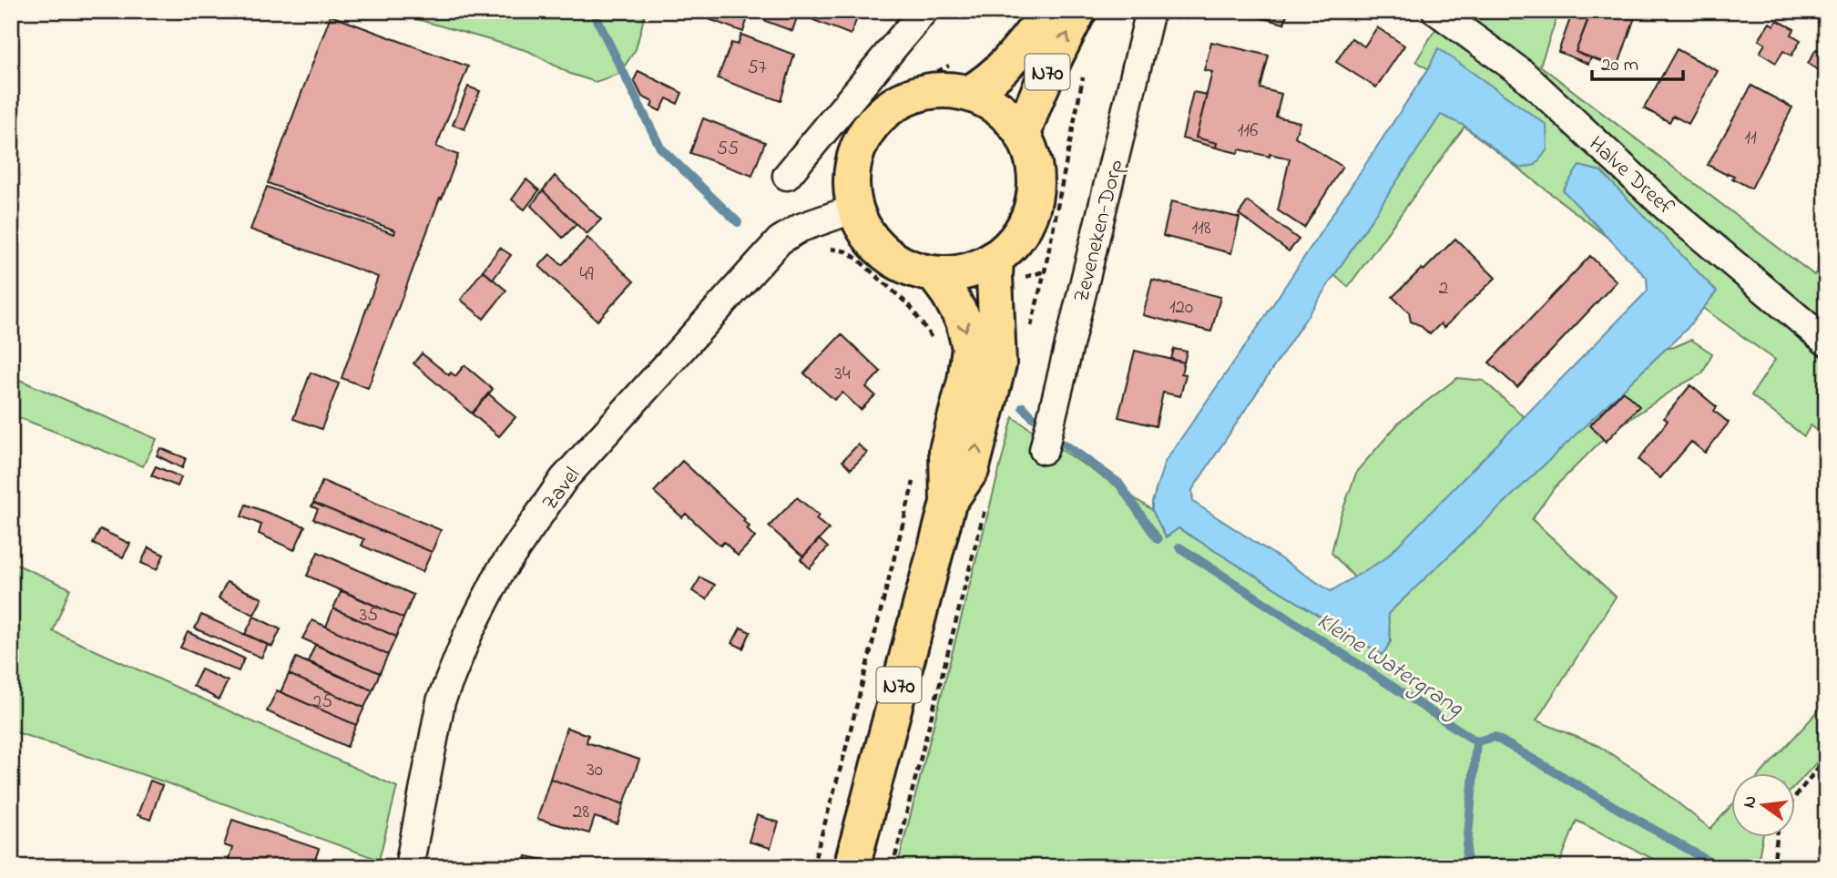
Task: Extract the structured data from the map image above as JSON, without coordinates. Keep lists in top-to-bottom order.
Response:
{
  "streets": {
    "main road": ["N70"],
    "street": ["Halve Dreef", "Zeveneken-Dorp", "Zavel"]
  },
  "crossings": [
    ["N70", "Zavel"]
  ],
  "water": ["Kleine Watergrang"],
  "house_numbers": [
    "57",
    "116",
    "11",
    "55",
    "118",
    "49",
    "2",
    "120",
    "34",
    "35",
    "25",
    "30",
    "28"
  ],
  "scale_bar": "20 m",
  "north": "left"
}
